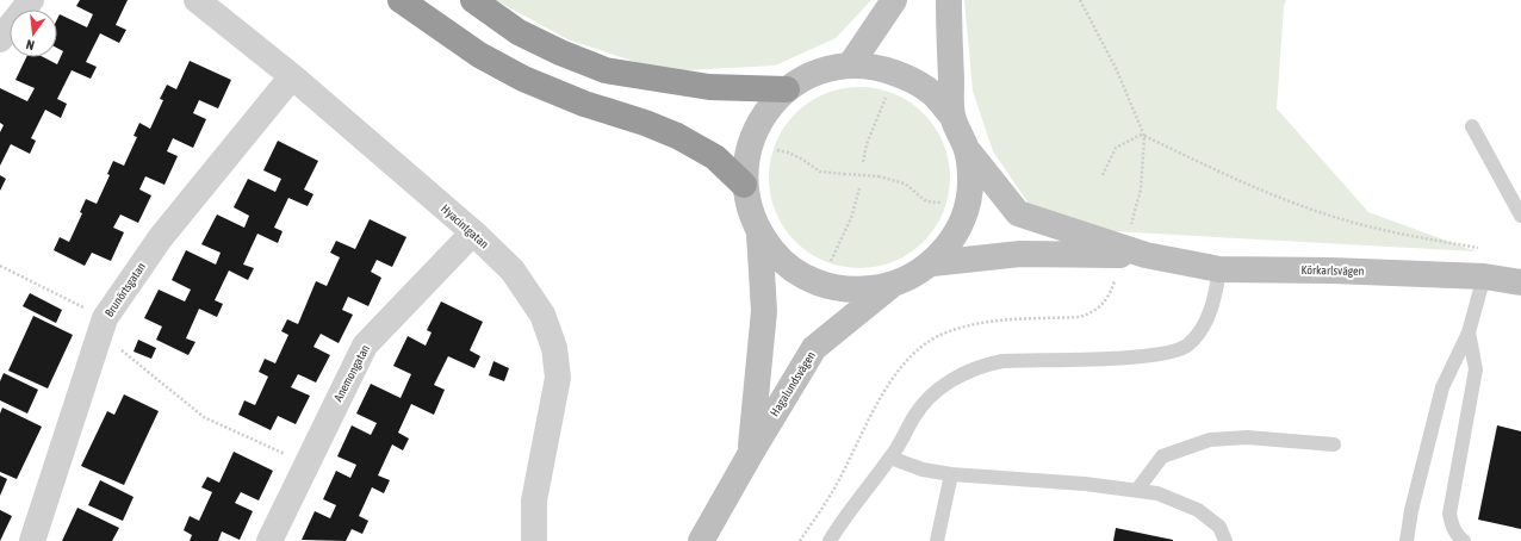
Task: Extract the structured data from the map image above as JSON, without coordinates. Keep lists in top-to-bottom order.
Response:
{
  "streets": {
    "street": [
      "Hyacintgatan",
      "Körkarlsvägen",
      "Brunörtsgatan",
      "Anemongatan",
      "Hagalundsvägen"
    ]
  },
  "crossings": [
    ["Hyacintgatan", "Brunörtsgatan"],
    ["Hyacintgatan", "Anemongatan"]
  ],
  "north": "bottom"
}
